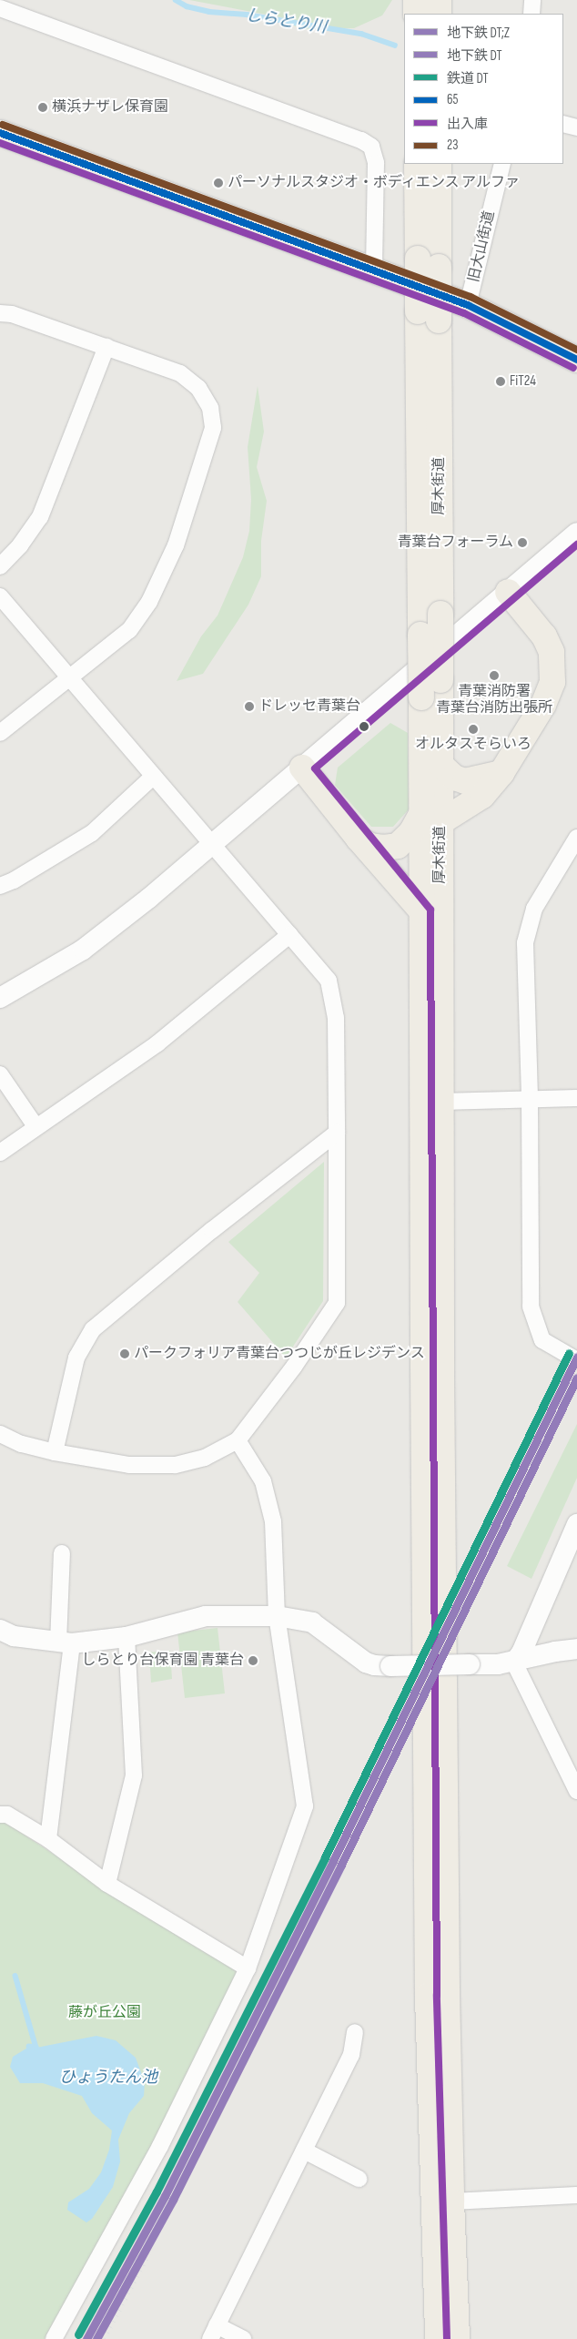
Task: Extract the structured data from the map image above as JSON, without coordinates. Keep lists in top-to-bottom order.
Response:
{
  "streets": {
    "highway": ["厚木街道"],
    "street": ["旧大山街道"]
  },
  "water": ["しらとり川", "ひょうたん池"],
  "parks": ["藤が丘公園"],
  "places": [
    "横浜ナザレ保育園",
    "パーソナルスタジオ・ボディエンス アルファ",
    "FiT24",
    "青葉台フォーラム",
    "青葉消防署 青葉台消防出張所",
    "ドレッセ青葉台",
    "オルタスそらいろ",
    "パークフォリア青葉台つつじが丘レジデンス",
    "しらとり台保育園 青葉台"
  ],
  "lines": [
    "transit line 23",
    "transit line 65",
    "transit line 出入庫",
    "rail line DT",
    "metro line DT;Z",
    "metro line DT"
  ],
  "legend": [
    "地下鉄 DT;Z",
    "地下鉄 DT",
    "鉄道 DT",
    "65",
    "出入庫",
    "23"
  ]
}
